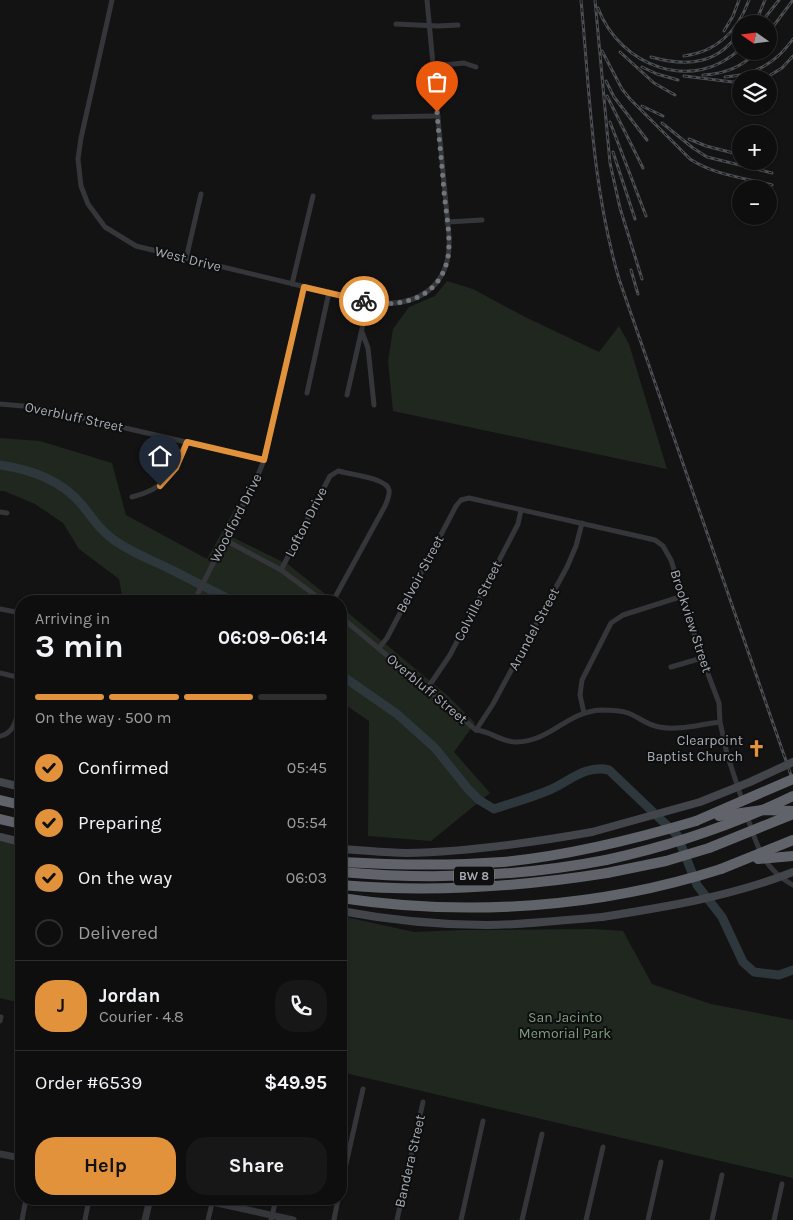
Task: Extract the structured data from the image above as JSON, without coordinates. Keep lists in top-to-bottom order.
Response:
{
  "streets": {
    "highway": ["BW 8"],
    "street": [
      "West Drive",
      "Overbluff Street",
      "Woodford Drive",
      "Lofton Drive",
      "Belvoir Street",
      "Colville Street",
      "Brookview Street",
      "Arundel Street",
      "Bandera Street"
    ]
  },
  "crossings": [
    ["West Drive", "Woodford Drive"],
    ["Overbluff Street", "Woodford Drive"],
    ["Overbluff Street", "Belvoir Street"],
    ["Overbluff Street", "Colville Street"],
    ["Overbluff Street", "Brookview Street"],
    ["Overbluff Street", "Arundel Street"],
    ["Belvoir Street", "Brookview Street"],
    ["Colville Street", "Brookview Street"],
    ["Brookview Street", "Arundel Street"]
  ],
  "parks": ["San Jacinto Memorial Park"],
  "places": {
    "church": ["Clearpoint Baptist Church"]
  },
  "north": "left",
  "page": {
    "map_buttons": ["+", "−"],
    "heading": ["3 min", "Arriving in", "06:09–06:14"],
    "panel": [
      "Jordan",
      "Courier · 4.8",
      "Order #6539",
      "$49.95"
    ],
    "bar": "On the way · 500 m",
    "list": [
      ["Confirmed", "05:45"],
      ["Preparing", "05:54"],
      ["On the way", "06:03"],
      "Delivered"
    ],
    "round": "J",
    "buttons": ["Help", "Share"]
  }
}
